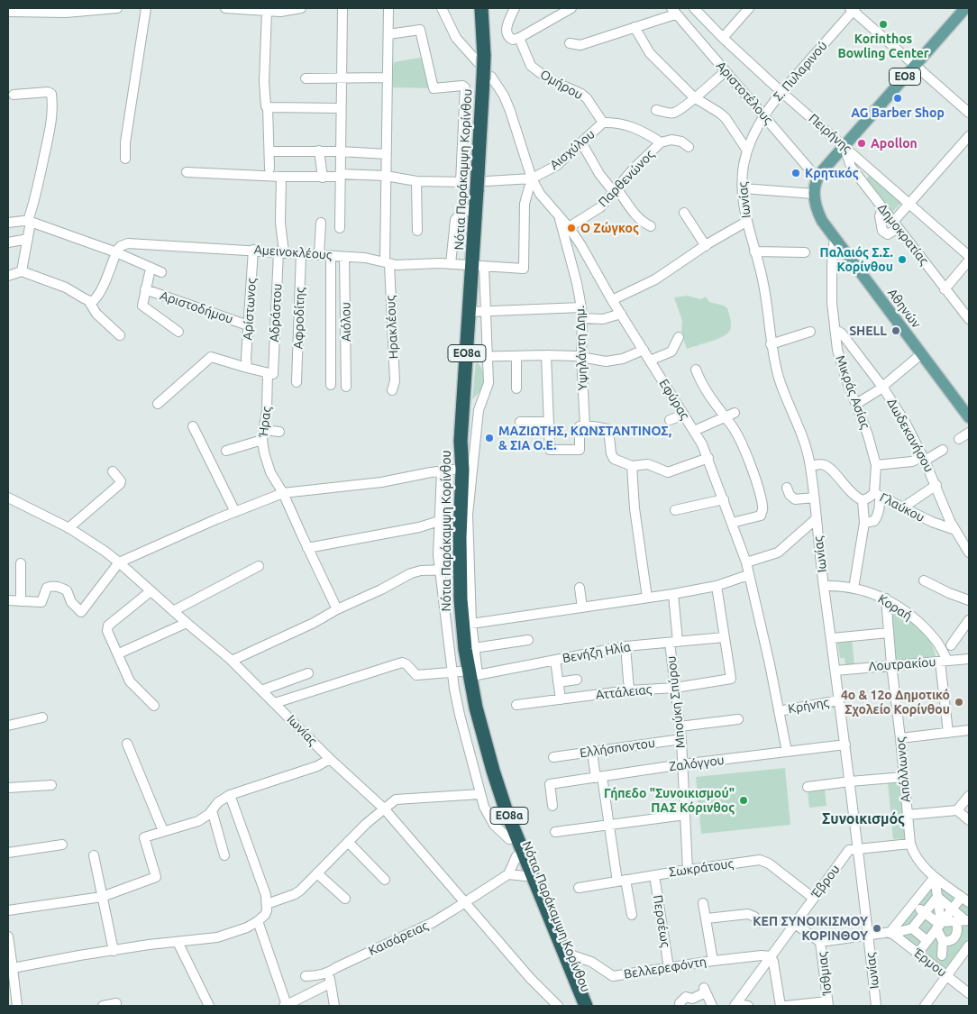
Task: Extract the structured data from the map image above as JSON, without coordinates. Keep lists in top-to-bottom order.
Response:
{
  "streets": {
    "highway": ["Νότια Παράκαμψη Κορίνθου", "ΕΟ8α"],
    "main road": ["ΕΟ8", "Αθηνών"],
    "street": [
      "Σ. Πυλαρινού",
      "Ομήρου",
      "Αριστοτέλους",
      "Πειρήνης",
      "Αισχύλου",
      "Παρθενώνος",
      "Ιωνίας",
      "Δημοκρατίας",
      "Αμεινοκλέους",
      "Αριστοδήμου",
      "Αρίστωνος",
      "Αδράστου",
      "Αφροδίτης",
      "Αιόλου",
      "Ηρακλέους",
      "Υψηλάντη Δημ.",
      "Μικράς Ασίας",
      "Εφύρας",
      "Ήρας",
      "Δωδεκανήσου",
      "Γλαύκου",
      "Κοραή",
      "Βενήζη Ηλία",
      "Λουτρακίου",
      "Αττάλειας",
      "Μπούκη Σπύρου",
      "Κρήνης",
      "Ελλήσποντου",
      "Ζαλόγγου",
      "Απόλλωνος",
      "Σωκράτους",
      "Έβρου",
      "Περσέως",
      "Καισάρειας",
      "Έρμου",
      "Βελλερεφόντη",
      "Ίσθμιας"
    ]
  },
  "crossings": [
    ["Σ. Πυλαρινού", "Αριστοτέλους"],
    ["Σ. Πυλαρινού", "Πειρήνης"],
    ["Σ. Πυλαρινού", "Ιωνίας"],
    ["ΕΟ8", "Αριστοτέλους"],
    ["ΕΟ8", "Πειρήνης"],
    ["ΕΟ8", "Δημοκρατίας"],
    ["ΕΟ8", "Αθηνών"],
    ["Ομήρου", "Αισχύλου"],
    ["Αριστοτέλους", "Ιωνίας"],
    ["Αριστοτέλους", "Αθηνών"],
    ["Πειρήνης", "Δημοκρατίας"],
    ["Αισχύλου", "Νότια Παράκαμψη Κορίνθου"],
    ["Αισχύλου", "Αμεινοκλέους"],
    ["Αισχύλου", "Αδράστου"],
    ["Αισχύλου", "Ηρακλέους"],
    ["Αισχύλου", "Εφύρας"],
    ["Νότια Παράκαμψη Κορίνθου", "Αμεινοκλέους"],
    ["Νότια Παράκαμψη Κορίνθου", "Εφύρας"],
    ["Νότια Παράκαμψη Κορίνθου", "Βενήζη Ηλία"],
    ["Νότια Παράκαμψη Κορίνθου", "Βελλερεφόντη"],
    ["Παρθενώνος", "Εφύρας"],
    ["Ιωνίας", "Γλαύκου"],
    ["Ιωνίας", "Κοραή"],
    ["Ιωνίας", "Βενήζη Ηλία"],
    ["Ιωνίας", "Λουτρακίου"],
    ["Ιωνίας", "Κρήνης"],
    ["Ιωνίας", "Ζαλόγγου"],
    ["Ιωνίας", "Έβρου"],
    ["Ιωνίας", "Καισάρειας"],
    ["Αμεινοκλέους", "Αρίστωνος"],
    ["Αμεινοκλέους", "Αδράστου"],
    ["Αμεινοκλέους", "Αφροδίτης"],
    ["Αμεινοκλέους", "Αιόλου"],
    ["Αμεινοκλέους", "Ηρακλέους"],
    ["Αμεινοκλέους", "Εφύρας"],
    ["Αριστοδήμου", "Αρίστωνος"],
    ["Αθηνών", "Μικράς Ασίας"],
    ["Αδράστου", "Ήρας"],
    ["Υψηλάντη Δημ.", "Εφύρας"],
    ["Μικράς Ασίας", "Δωδεκανήσου"],
    ["Μικράς Ασίας", "Γλαύκου"],
    ["Εφύρας", "Κρήνης"],
    ["Εφύρας", "Ζαλόγγου"],
    ["Δωδεκανήσου", "Γλαύκου"],
    ["Κοραή", "Λουτρακίου"],
    ["Κοραή", "Απόλλωνος"],
    ["Βενήζη Ηλία", "Αττάλειας"],
    ["Βενήζη Ηλία", "Μπούκη Σπύρου"],
    ["Λουτρακίου", "Απόλλωνος"],
    ["Αττάλειας", "Μπούκη Σπύρου"],
    ["Μπούκη Σπύρου", "Ελλήσποντου"],
    ["Μπούκη Σπύρου", "Ζαλόγγου"],
    ["Μπούκη Σπύρου", "Σωκράτους"],
    ["Σωκράτους", "Έβρου"],
    ["Σωκράτους", "Περσέως"],
    ["Έβρου", "Βελλερεφόντη"],
    ["Περσέως", "Βελλερεφόντη"]
  ],
  "districts": ["Συνοικισμός"],
  "places": [
    "Korinthos Bowling Center",
    "AG Barber Shop",
    "Apollon",
    "Κρητικός",
    "Ο Ζώγκος",
    "Παλαιός Σ.Σ. Κορίνθου",
    "SHELL",
    "ΜΑΖΙΩΤΗΣ, ΚΩΝΣΤΑΝΤΙΝΟΣ, & ΣΙΑ Ο.Ε.",
    "4ο & 12ο Δημοτικό Σχολείο Κορίνθου",
    "Γήπεδο \"Συνοικισμού\" ΠΑΣ Κόρινθος",
    "ΚΕΠ ΣΥΝΟΙΚΙΣΜΟΥ ΚΟΡΙΝΘΟΥ"
  ]
}
